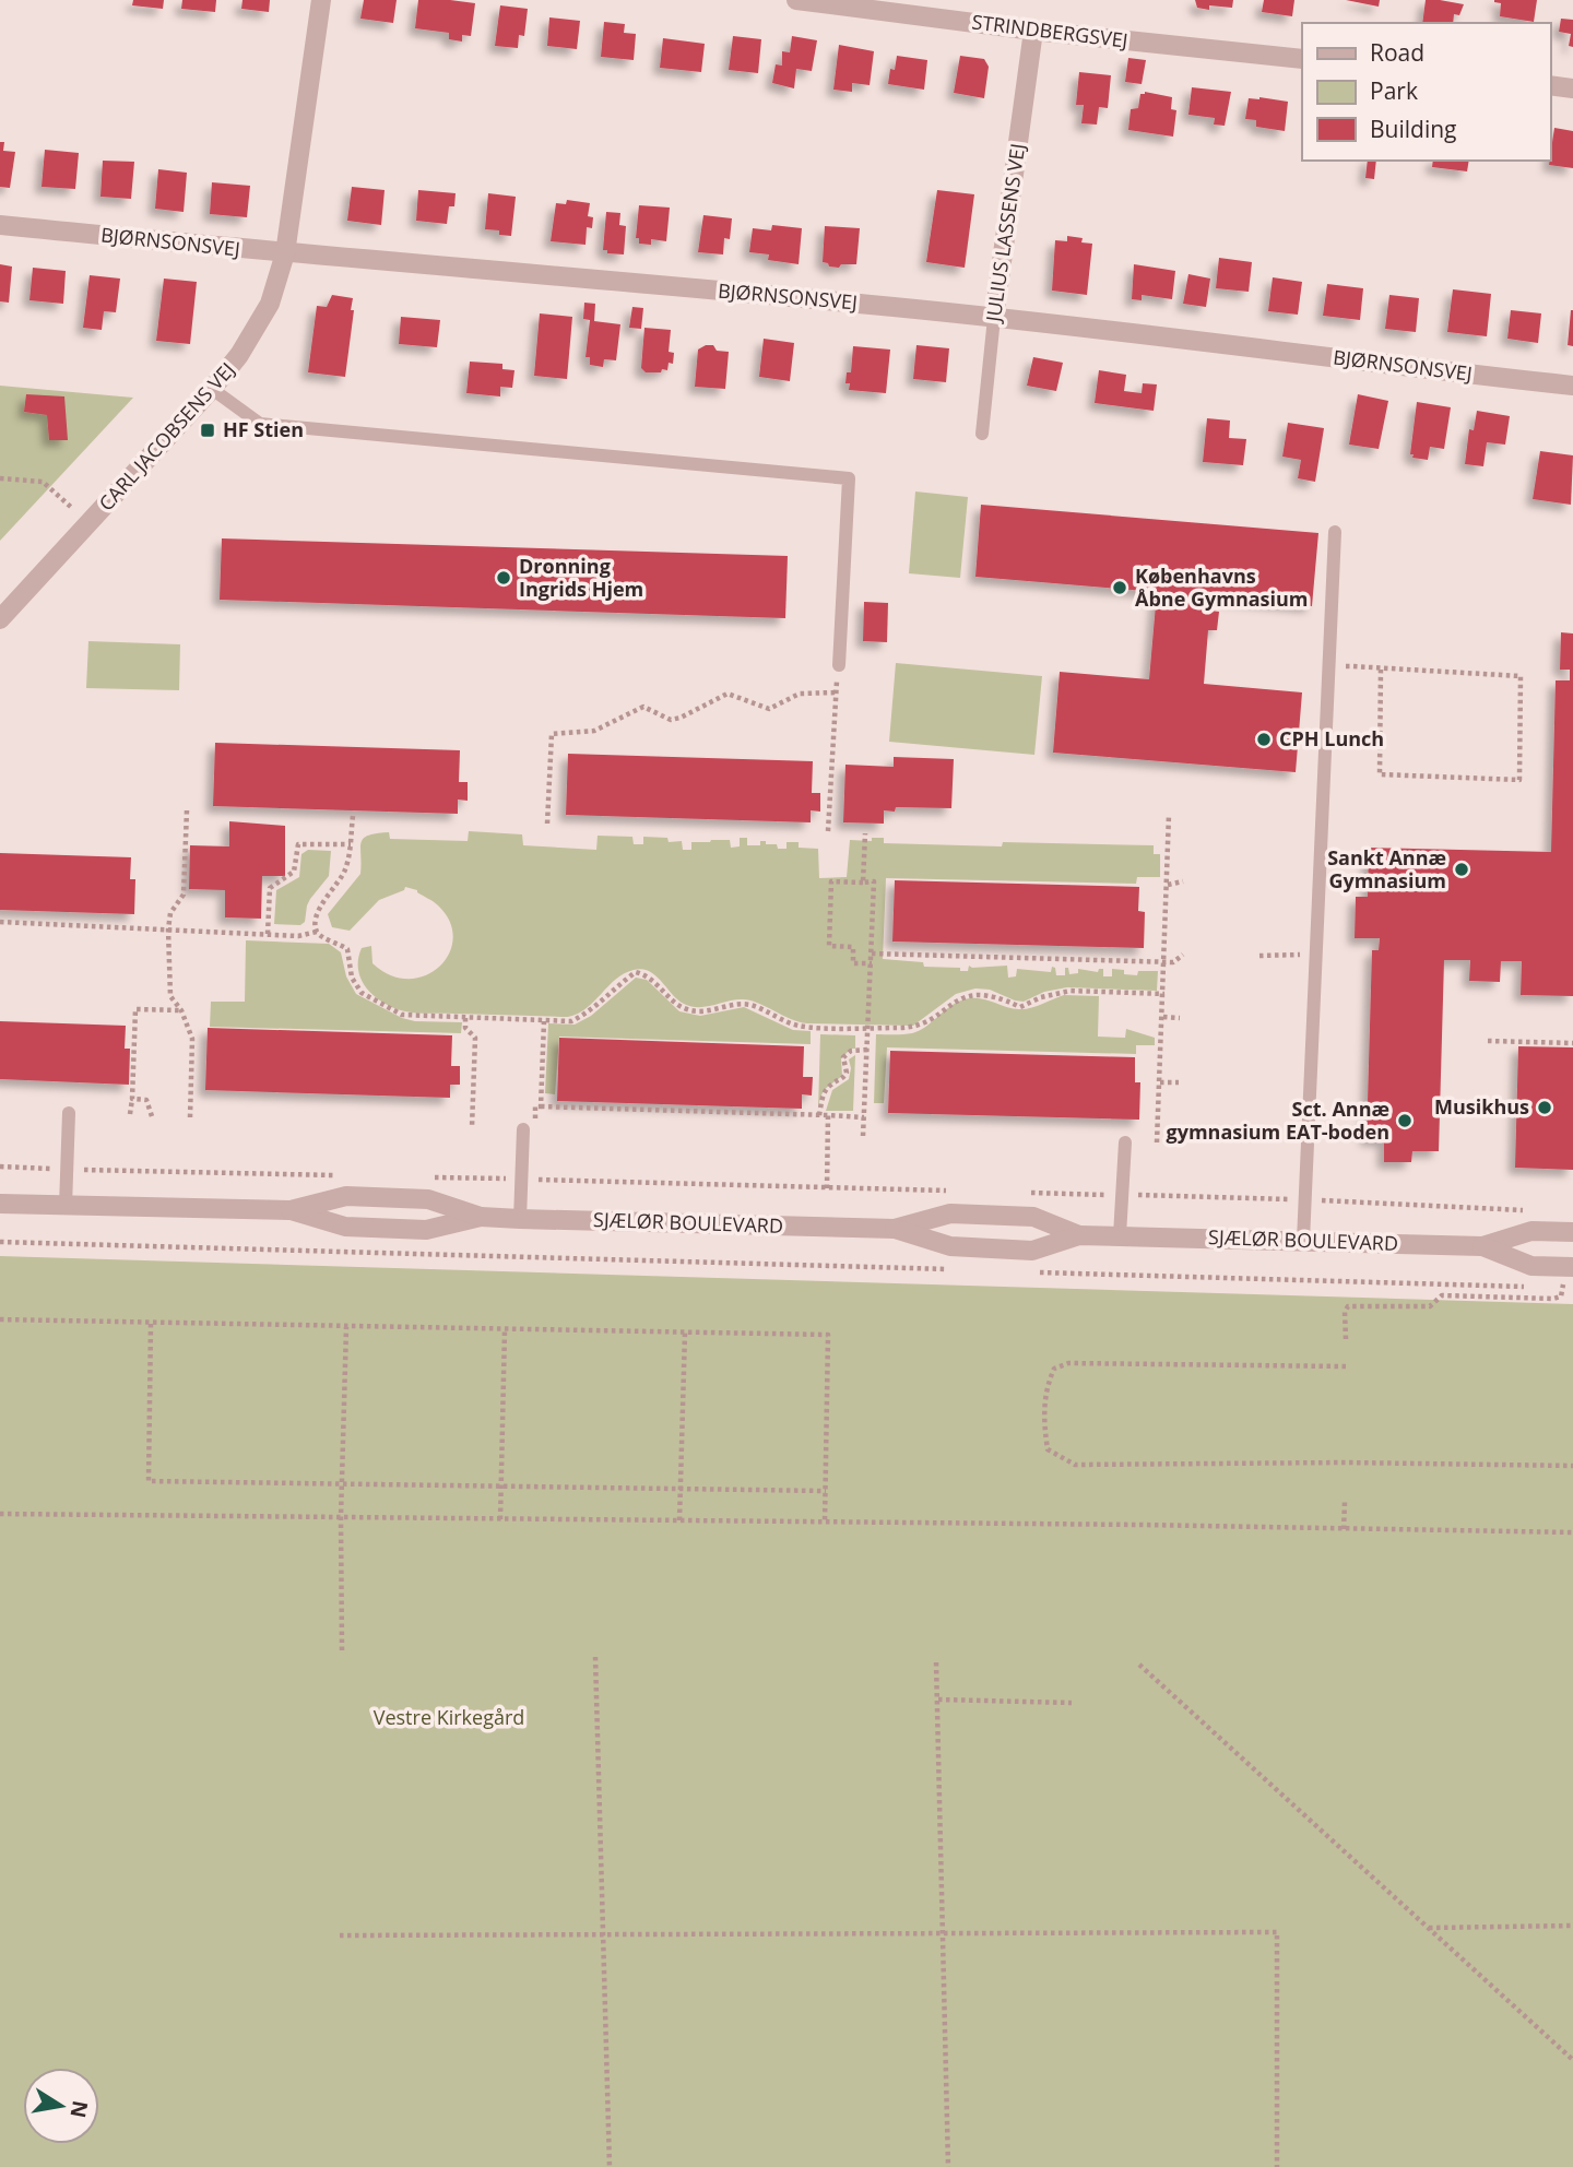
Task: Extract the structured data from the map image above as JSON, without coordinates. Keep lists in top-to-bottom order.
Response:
{
  "streets": {
    "street": [
      "STRINDBERGSVEJ",
      "JULIUS LASSENS VEJ",
      "BJØRNSONSVEJ",
      "CARL JACOBSENS VEJ",
      "SJÆLØR BOULEVARD"
    ]
  },
  "crossings": [
    ["STRINDBERGSVEJ", "JULIUS LASSENS VEJ"],
    ["JULIUS LASSENS VEJ", "BJØRNSONSVEJ"],
    ["BJØRNSONSVEJ", "CARL JACOBSENS VEJ"]
  ],
  "parks": ["Vestre Kirkegård"],
  "places": {
    "transit": ["HF Stien"],
    "other": [
      "Dronning Ingrids Hjem",
      "Københavns Åbne Gymnasium",
      "CPH Lunch",
      "Sankt Annæ Gymnasium",
      "Musikhus",
      "Sct. Annæ gymnasium EAT-boden"
    ]
  },
  "legend": ["Road", "Park", "Building"],
  "north": "right"
}
